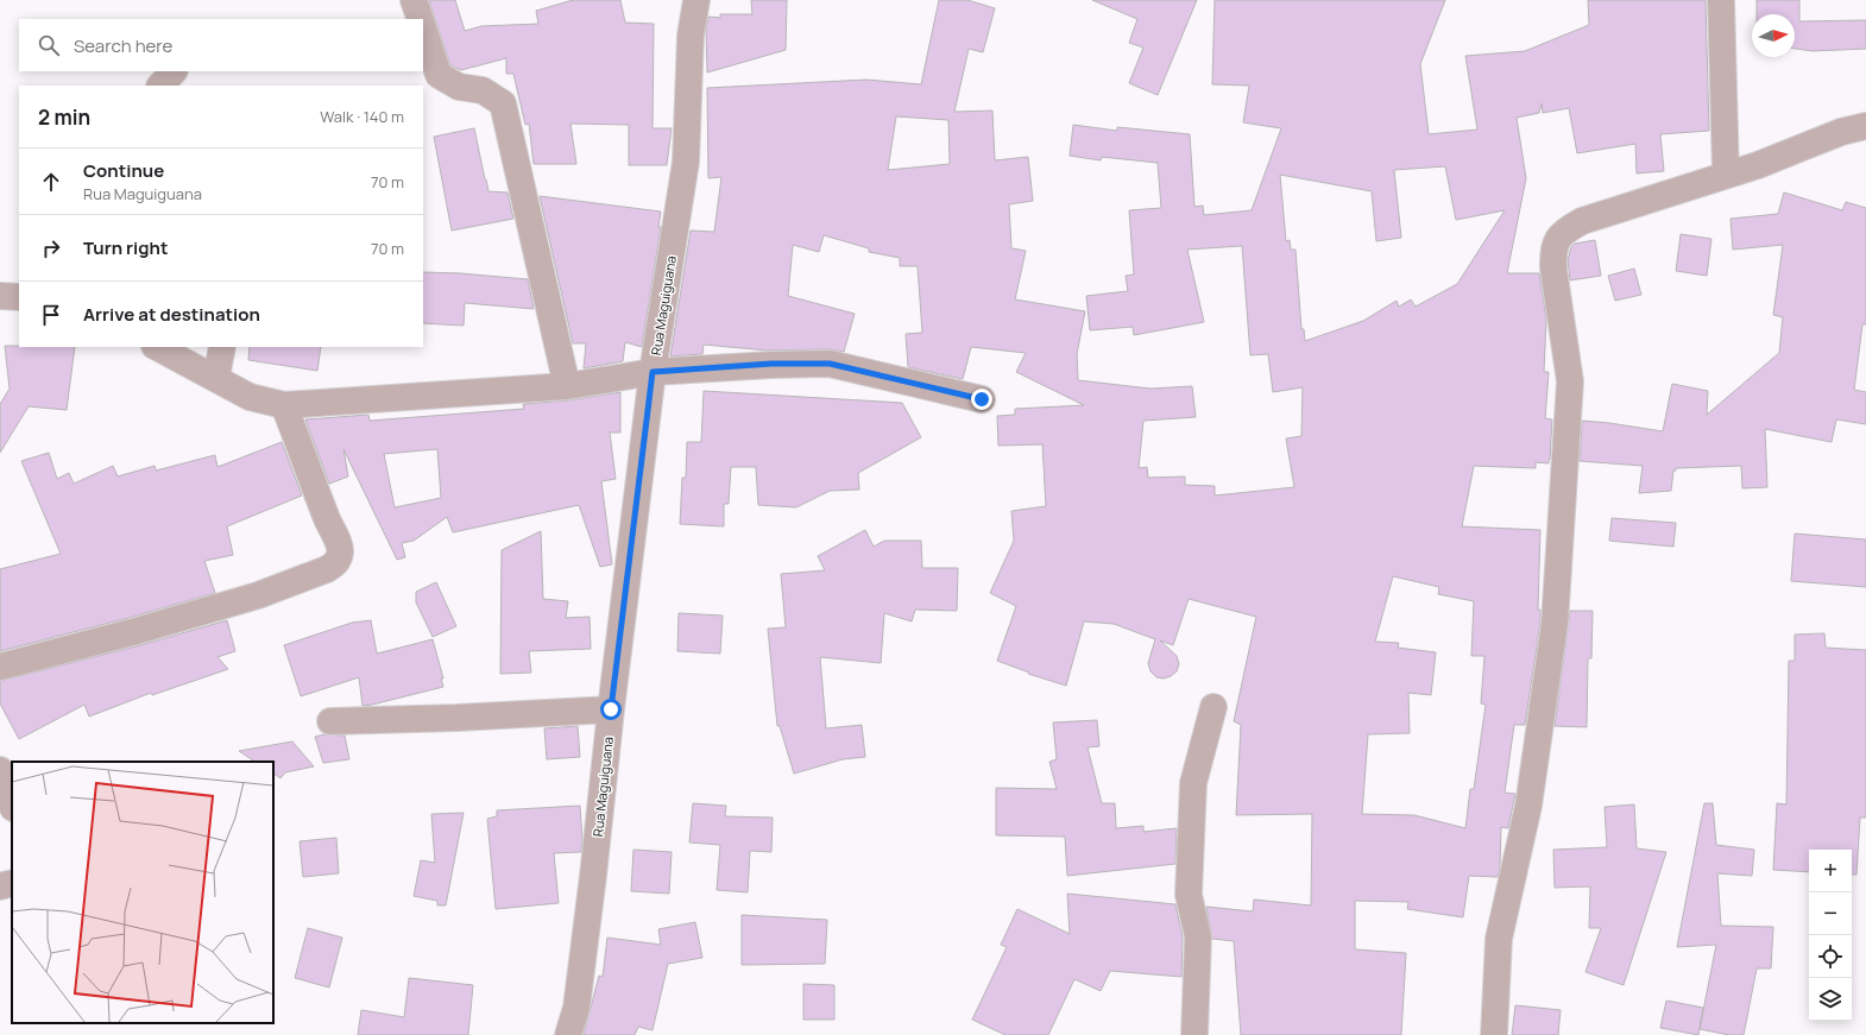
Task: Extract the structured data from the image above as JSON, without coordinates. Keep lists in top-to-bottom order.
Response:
{
  "streets": {
    "street": ["Rua Maguiguana"]
  },
  "north": "right",
  "page": {
    "search": "Search here",
    "heading": ["2 min", "Walk · 140 m"],
    "list": [
      ["Continue", "Rua Maguiguana", "70 m"],
      ["Turn right", "70 m"],
      "Arrive at destination"
    ],
    "map_buttons": ["+", "−"]
  }
}
